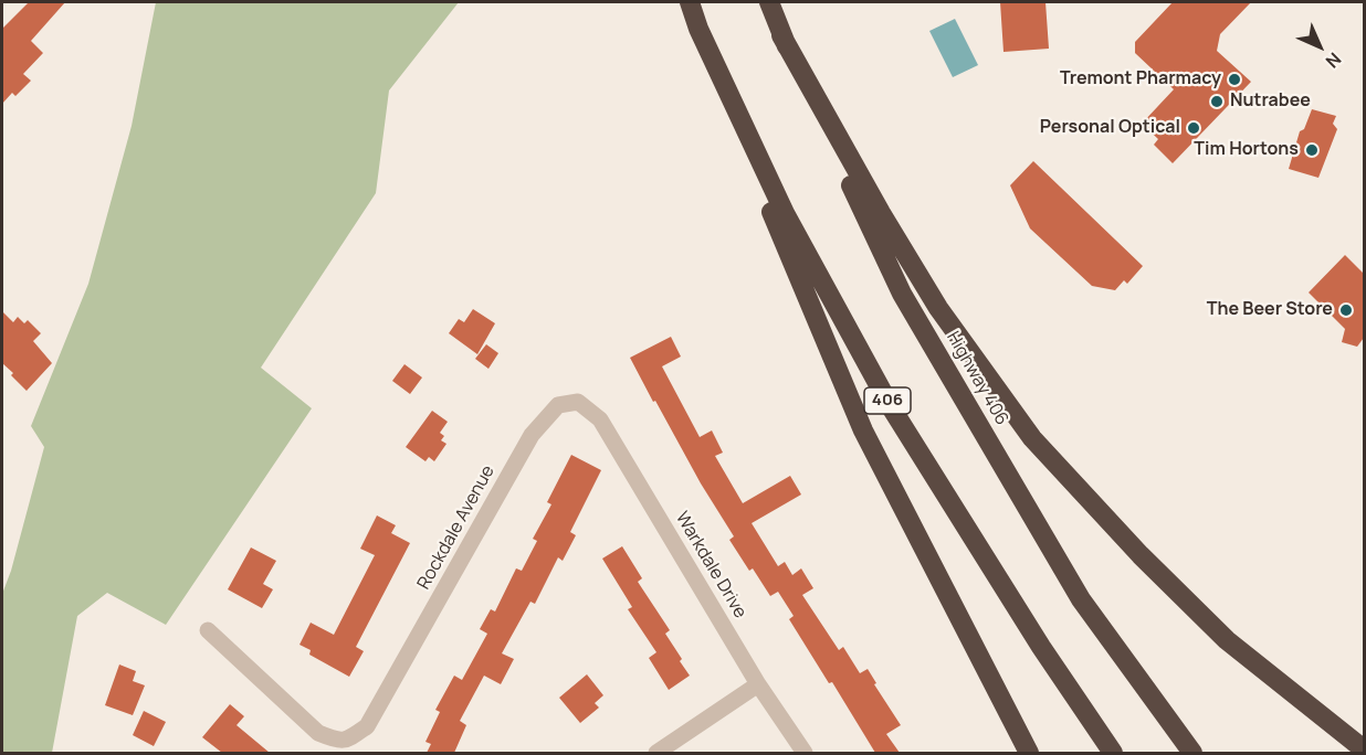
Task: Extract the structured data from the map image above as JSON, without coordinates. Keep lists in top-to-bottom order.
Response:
{
  "streets": {
    "highway": ["Highway 406", "406"],
    "street": ["Rockdale Avenue", "Warkdale Drive"]
  },
  "crossings": [
    ["Rockdale Avenue", "Warkdale Drive"]
  ],
  "places": [
    "Tremont Pharmacy",
    "Nutrabee",
    "Personal Optical",
    "Tim Hortons",
    "The Beer Store"
  ],
  "north": "bottom right"
}
